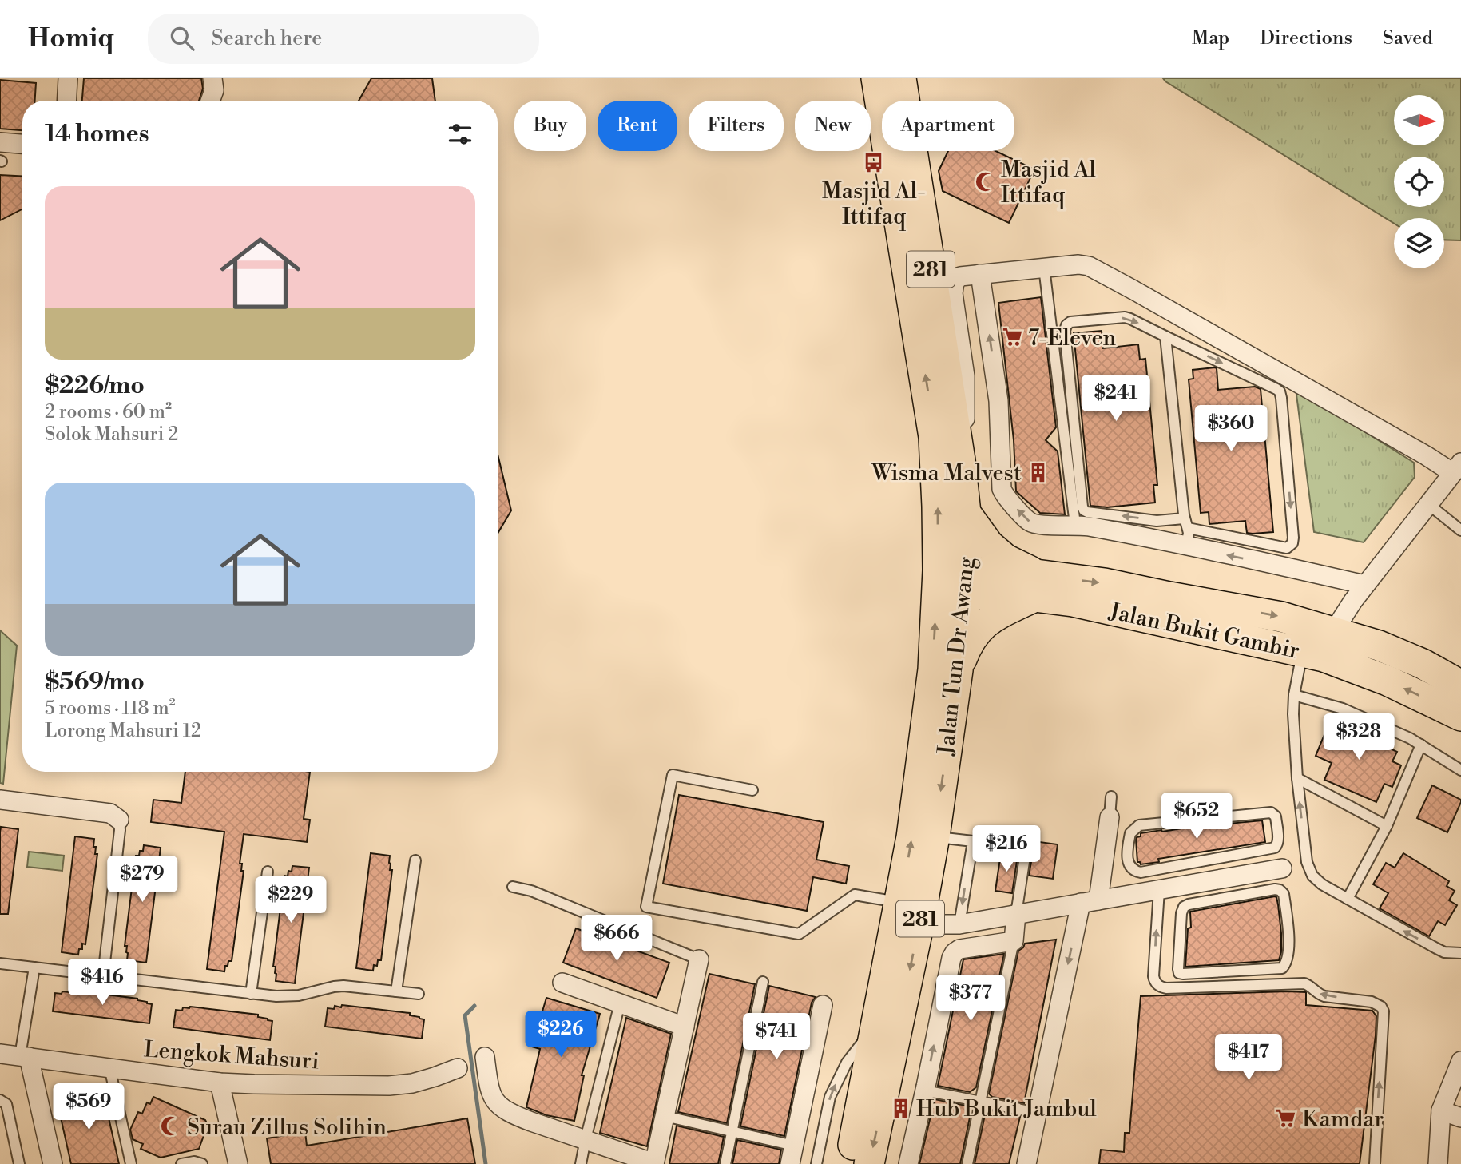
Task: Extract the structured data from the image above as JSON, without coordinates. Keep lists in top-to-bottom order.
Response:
{
  "streets": {
    "main road": ["281", "Jalan Bukit Gambir", "Jalan Tun Dr Awang"],
    "street": ["Lengkok Mahsuri"]
  },
  "crossings": [
    ["Jalan Bukit Gambir", "Jalan Tun Dr Awang"]
  ],
  "places": {
    "bus stop": ["Masjid Al- Ittifaq"],
    "mosque": ["Masjid Al Ittifaq", "Surau Zillus Solihin"],
    "supermarket": ["7-Eleven", "Kamdar"],
    "building": ["Wisma Malvest", "Hub Bukit Jambul"]
  },
  "north": "right",
  "page": {
    "header": "Homiq",
    "search": "Search here",
    "nav": ["Map", "Directions", "Saved"],
    "chip": [
      "Buy",
      "Rent",
      "Filters",
      "New",
      "Apartment"
    ],
    "heading": "14 homes",
    "list": [
      {
        "name": "$226/mo",
        "note": "2 rooms · 60 m² · Solok Mahsuri 2"
      },
      {
        "name": "$569/mo",
        "note": "5 rooms · 118 m² · Lorong Mahsuri 12"
      }
    ],
    "price": [
      "$241",
      "$360",
      "$328",
      "$652",
      "$216",
      "$279",
      "$229",
      "$666",
      "$416",
      "$377",
      "$226",
      "$741",
      "$417",
      "$569"
    ]
  }
}
